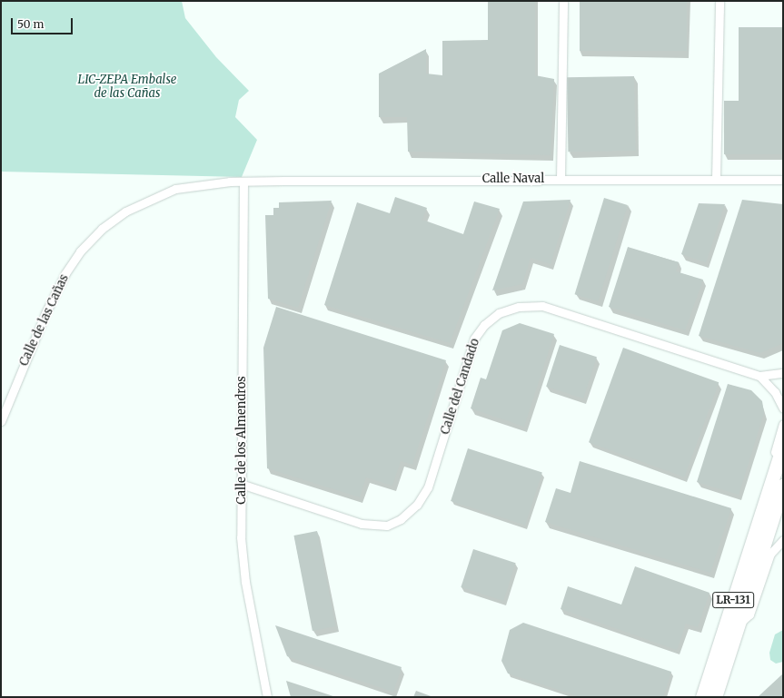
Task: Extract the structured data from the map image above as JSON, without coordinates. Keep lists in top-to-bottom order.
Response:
{
  "streets": {
    "main road": ["LR-131"],
    "street": [
      "Calle Naval",
      "Calle de las Cañas",
      "Calle del Candado",
      "Calle de los Almendros"
    ]
  },
  "crossings": [
    ["Calle Naval", "Calle de las Cañas"],
    ["Calle Naval", "Calle de los Almendros"],
    ["Calle de las Cañas", "Calle de los Almendros"],
    ["Calle del Candado", "Calle de los Almendros"]
  ],
  "parks": ["LIC-ZEPA Embalse de las Cañas"],
  "scale_bar": "50 m"
}
